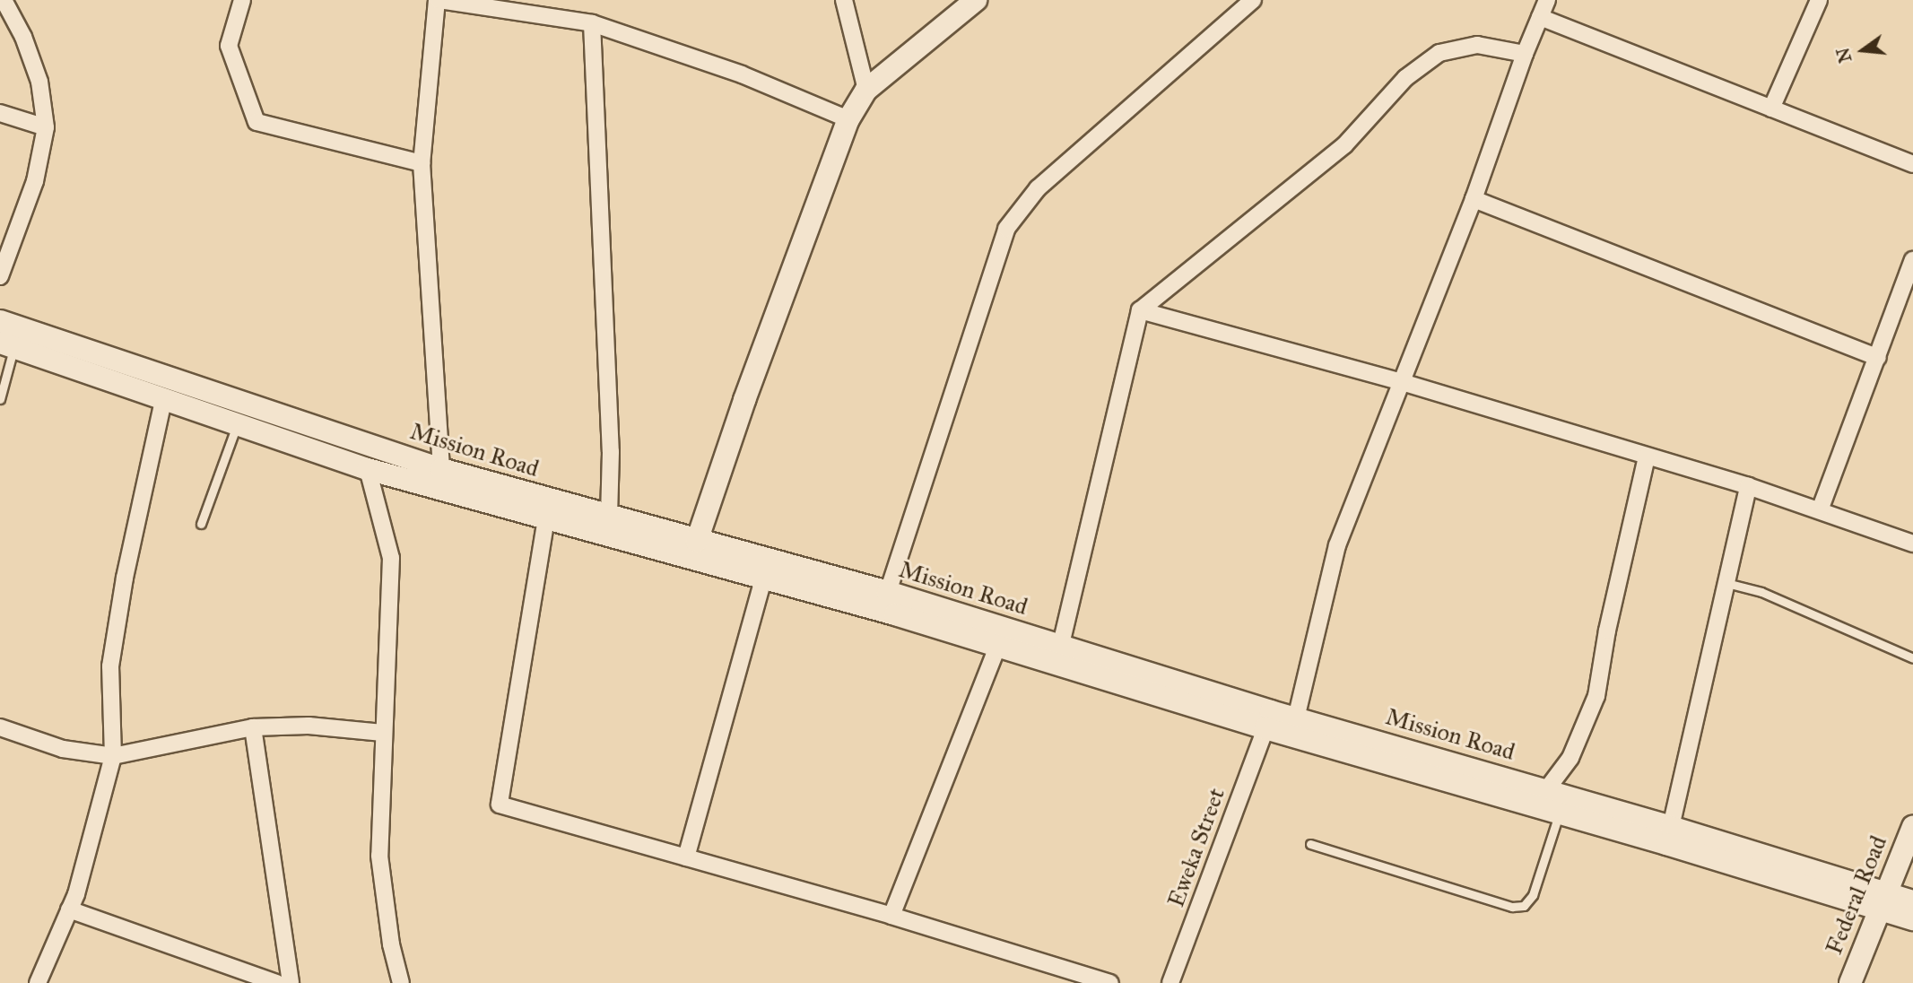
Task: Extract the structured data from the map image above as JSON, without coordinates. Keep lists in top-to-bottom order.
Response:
{
  "streets": {
    "street": ["Mission Road", "Eweka Street", "Federal Road"]
  },
  "crossings": [
    ["Mission Road", "Eweka Street"],
    ["Mission Road", "Federal Road"]
  ],
  "north": "left"
}
